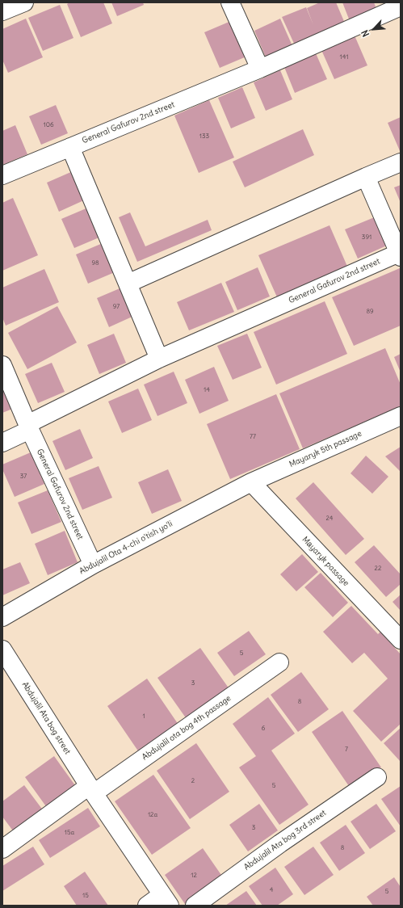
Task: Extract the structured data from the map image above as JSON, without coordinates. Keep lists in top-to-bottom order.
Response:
{
  "streets": {
    "street": [
      "General Gafurov 2nd street",
      "Mayaryk 5th passage",
      "Abdujalil Ota 4-chi o'tish yo'li",
      "Mаyaryk passage",
      "Abdujalil Ata bog street",
      "Abdujalil ota bog 4th passage",
      "Abdujalil Ata bog 3rd street"
    ]
  },
  "crossings": [
    ["General Gafurov 2nd street", "Abdujalil Ota 4-chi o'tish yo'li"],
    ["Mayaryk 5th passage", "Abdujalil Ota 4-chi o'tish yo'li"],
    ["Mayaryk 5th passage", "Mаyaryk passage"],
    ["Abdujalil Ota 4-chi o'tish yo'li", "Mаyaryk passage"],
    ["Abdujalil Ata bog street", "Abdujalil ota bog 4th passage"]
  ],
  "house_numbers": [
    "141",
    "106",
    "133",
    "391",
    "98",
    "97",
    "89",
    "14",
    "77",
    "37",
    "24",
    "22",
    "5",
    "3",
    "8",
    "1",
    "6",
    "7",
    "2",
    "5",
    "12a",
    "3",
    "15a",
    "8",
    "12",
    "4",
    "5",
    "15"
  ],
  "north": "bottom left"
}
